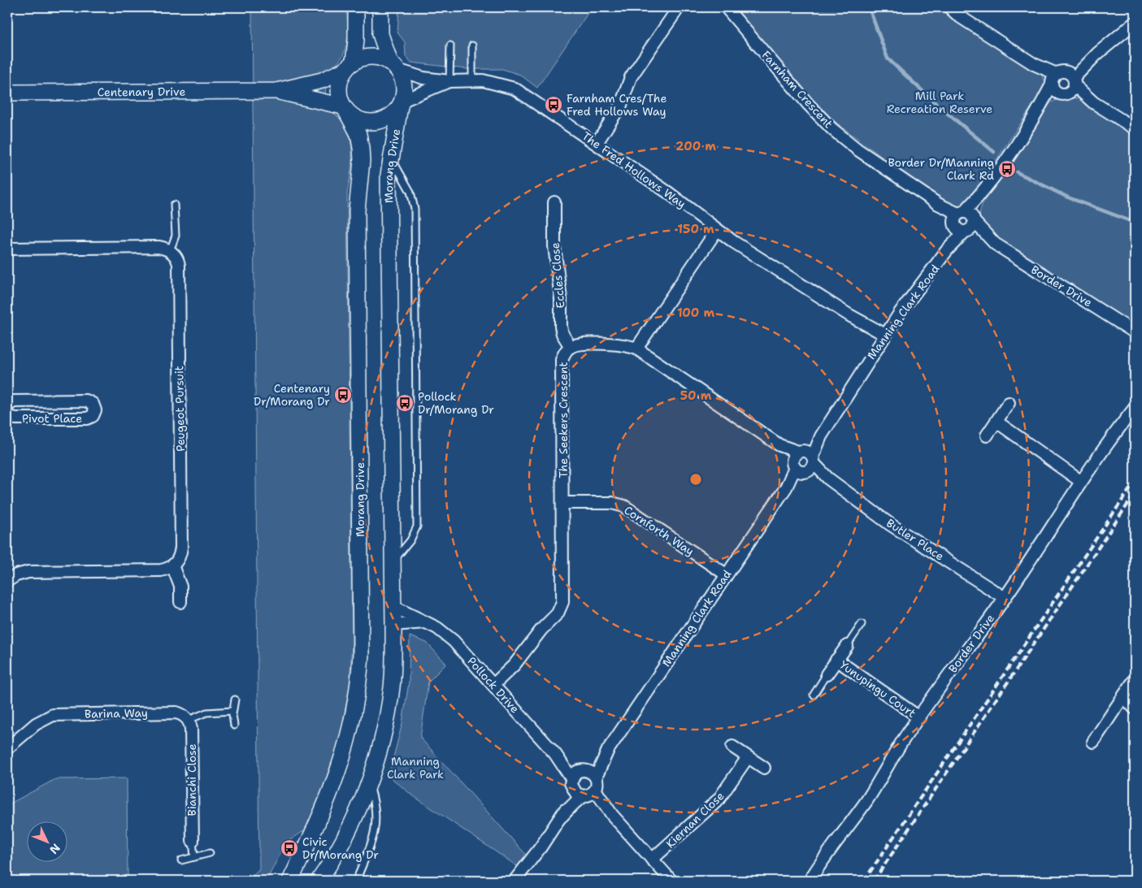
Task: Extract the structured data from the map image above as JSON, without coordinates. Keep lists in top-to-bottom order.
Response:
{
  "streets": {
    "main road": ["Centenary Drive", "Morang Drive"],
    "street": [
      "Farnham Crescent",
      "The Fred Hollows Way",
      "Eccles Close",
      "Border Drive",
      "Manning Clark Road",
      "Peugeot Pursuit",
      "Pivot Place",
      "The Seekers Crescent",
      "Cornforth Way",
      "Butler Place",
      "Pollock Drive",
      "Yunupingu Court",
      "Barina Way",
      "Bianchi Close",
      "Kiernan Close"
    ]
  },
  "crossings": [
    ["Farnham Crescent", "Border Drive"],
    ["Farnham Crescent", "Manning Clark Road"],
    ["Centenary Drive", "Morang Drive"],
    ["Centenary Drive", "The Fred Hollows Way"],
    ["Morang Drive", "The Fred Hollows Way"],
    ["Morang Drive", "Pollock Drive"],
    ["The Fred Hollows Way", "Manning Clark Road"],
    ["Eccles Close", "The Seekers Crescent"],
    ["Border Drive", "Manning Clark Road"],
    ["Border Drive", "Butler Place"],
    ["Border Drive", "Yunupingu Court"],
    ["Manning Clark Road", "The Seekers Crescent"],
    ["Manning Clark Road", "Cornforth Way"],
    ["Manning Clark Road", "Butler Place"],
    ["Manning Clark Road", "Pollock Drive"],
    ["The Seekers Crescent", "Cornforth Way"],
    ["The Seekers Crescent", "Butler Place"],
    ["The Seekers Crescent", "Pollock Drive"],
    ["Barina Way", "Bianchi Close"]
  ],
  "parks": ["Mill Park Recreation Reserve", "Manning Clark Park"],
  "places": {
    "bus stop": [
      "Farnham Cres/The Fred Hollows Way",
      "Border Dr/Manning Clark Rd",
      "Centenary Dr/Morang Dr",
      "Pollock Dr/Morang Dr",
      "Civic Dr/Morang Dr"
    ]
  },
  "north": "bottom right",
  "rings": [
    "200 m",
    "150 m",
    "100 m",
    "50 m"
  ]
}
